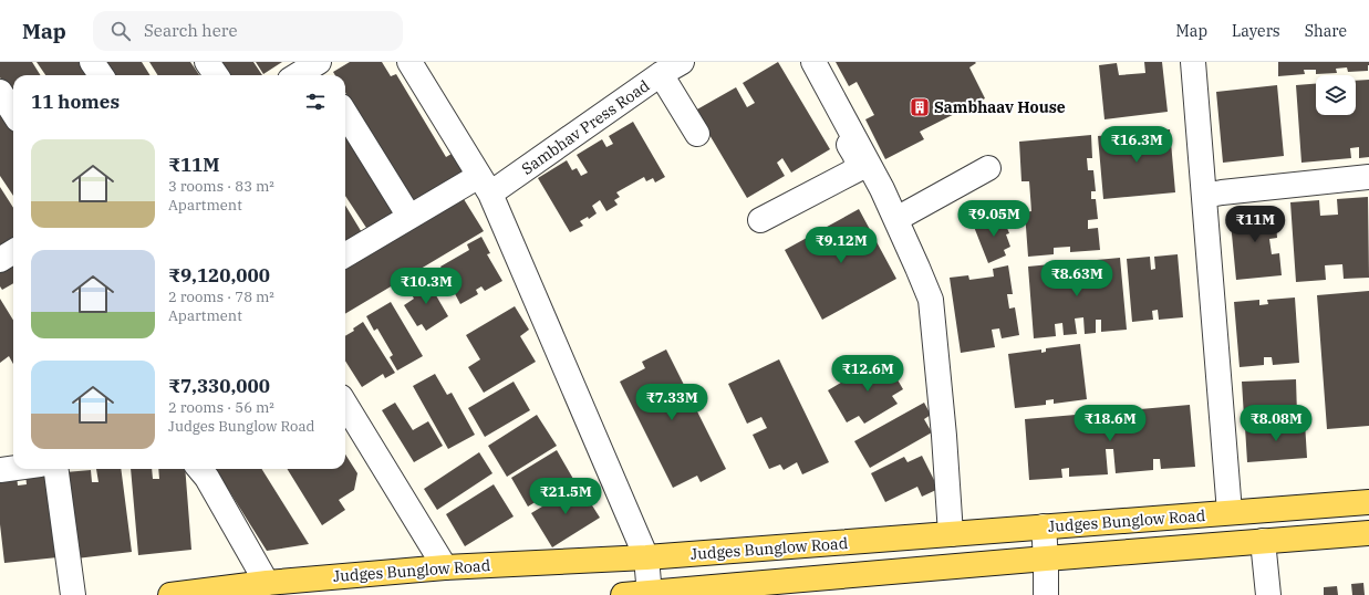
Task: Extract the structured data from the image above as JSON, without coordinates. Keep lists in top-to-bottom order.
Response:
{
  "streets": {
    "main road": ["Judges Bunglow Road"],
    "street": ["Sambhav Press Road"]
  },
  "places": {
    "building": ["Sambhaav House"]
  },
  "page": {
    "header": "Map",
    "search": "Search here",
    "nav": ["Map", "Layers", "Share"],
    "heading": "11 homes",
    "price": [
      "₹16.3M",
      "₹9.05M",
      "₹11M",
      "₹9.12M",
      "₹8.63M",
      "₹10.3M",
      "₹12.6M",
      "₹7.33M",
      "₹18.6M",
      "₹8.08M",
      "₹21.5M"
    ],
    "list": [
      {
        "name": "₹11M",
        "note": "3 rooms · 83 m² · Apartment"
      },
      {
        "name": "₹9,120,000",
        "note": "2 rooms · 78 m² · Apartment"
      },
      {
        "name": "₹7,330,000",
        "note": "2 rooms · 56 m² · Judges Bunglow Road"
      }
    ]
  }
}
